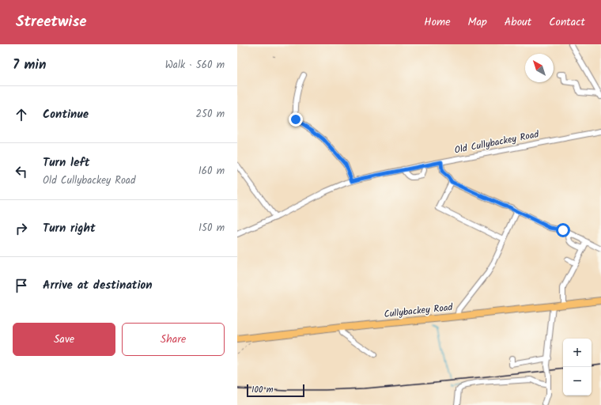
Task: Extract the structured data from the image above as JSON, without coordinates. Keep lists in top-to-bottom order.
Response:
{
  "streets": {
    "main road": ["Cullybackey Road"],
    "street": ["Old Cullybackey Road"]
  },
  "scale_bar": "100 m",
  "north": "top left",
  "page": {
    "header": "Streetwise",
    "nav": [
      "Home",
      "Map",
      "About",
      "Contact"
    ],
    "heading": ["7 min", "Walk · 560 m"],
    "list": [
      ["Continue", "250 m"],
      ["Turn left", "Old Cullybackey Road", "160 m"],
      ["Turn right", "150 m"],
      "Arrive at destination"
    ],
    "buttons": ["Save", "Share"],
    "map_buttons": ["+", "−"],
    "scale": "100 m"
  }
}
